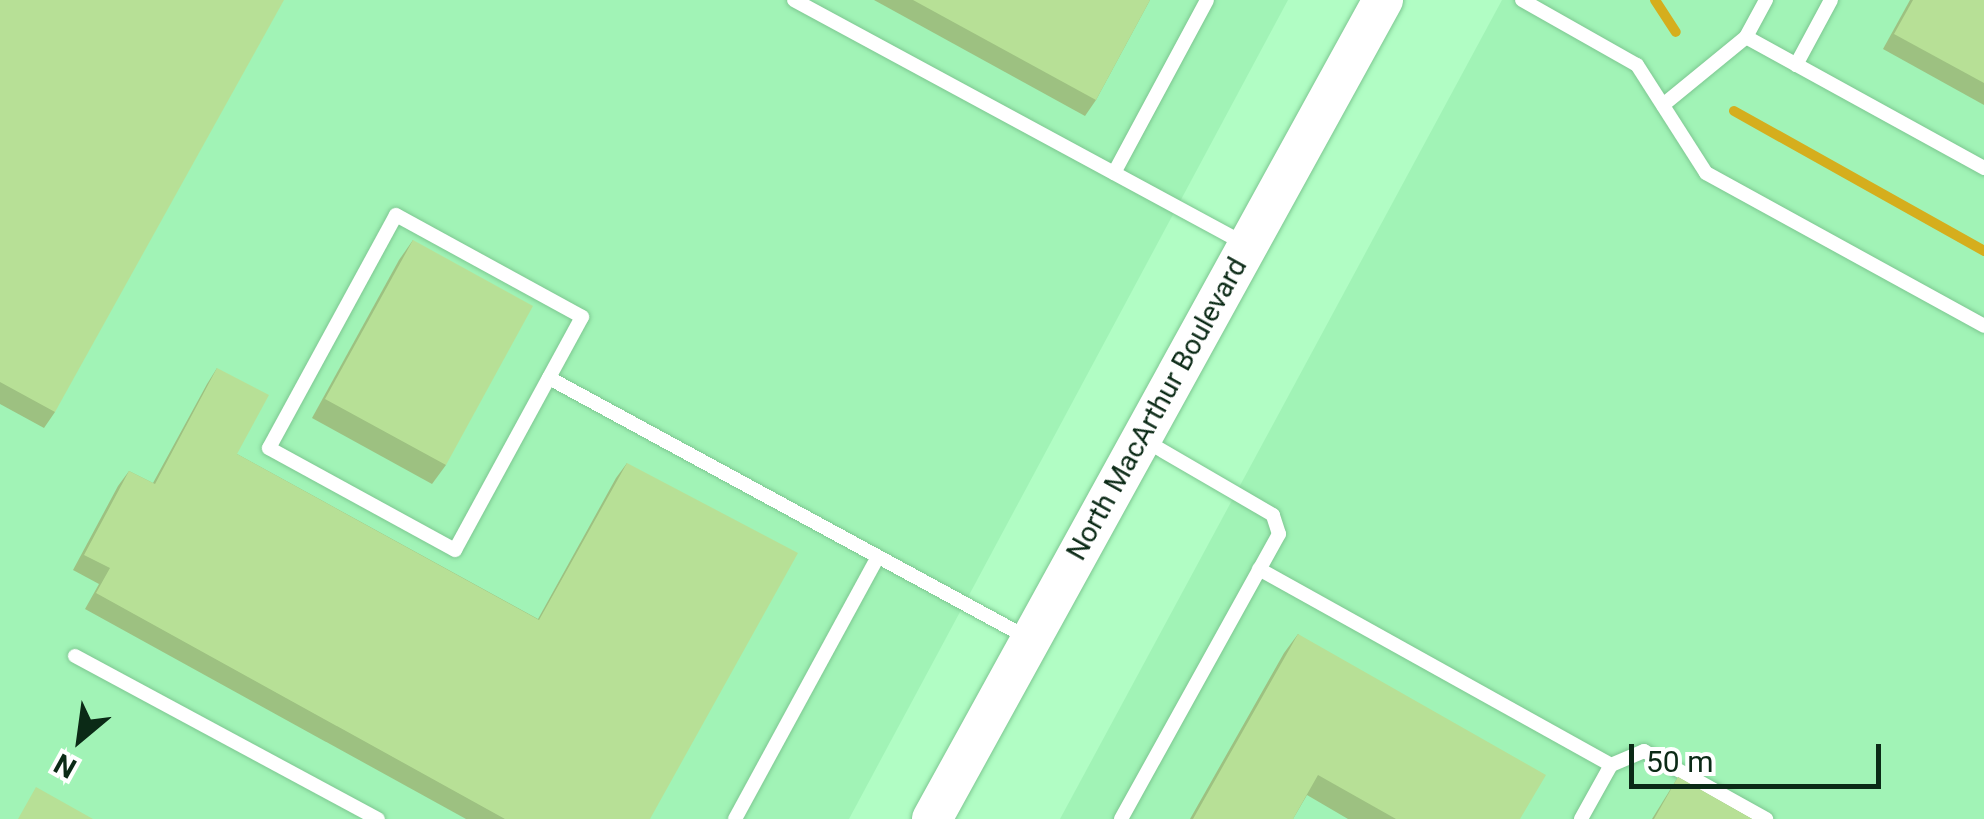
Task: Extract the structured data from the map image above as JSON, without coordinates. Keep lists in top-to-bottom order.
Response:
{
  "streets": {
    "main road": ["North MacArthur Boulevard"]
  },
  "scale_bar": "50 m",
  "north": "bottom left"
}
